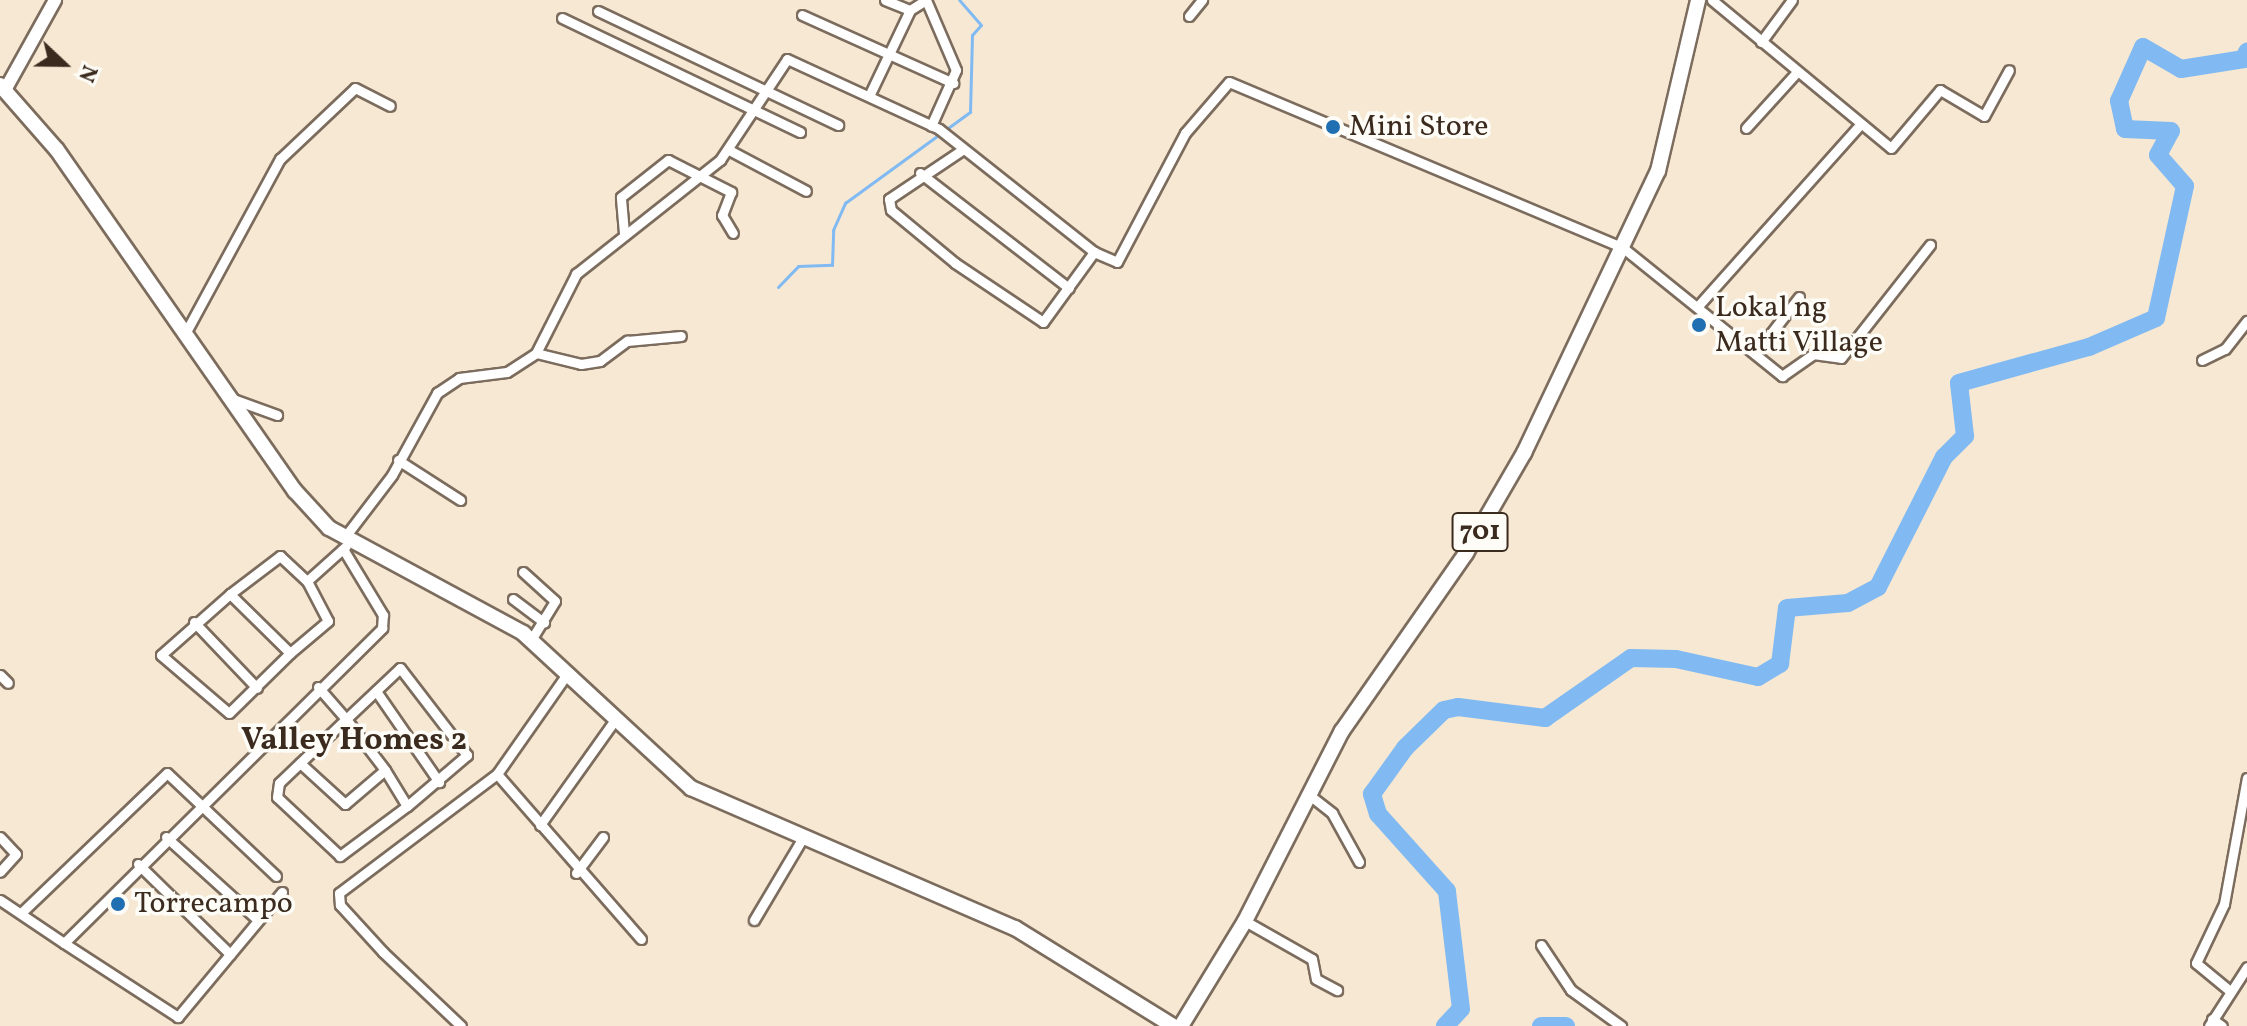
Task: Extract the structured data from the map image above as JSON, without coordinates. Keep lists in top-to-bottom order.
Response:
{
  "streets": {
    "main road": ["701"]
  },
  "districts": ["Valley Homes 2"],
  "places": ["Mini Store", "Lokal ng Matti Village", "Torrecampo"],
  "north": "right"
}
